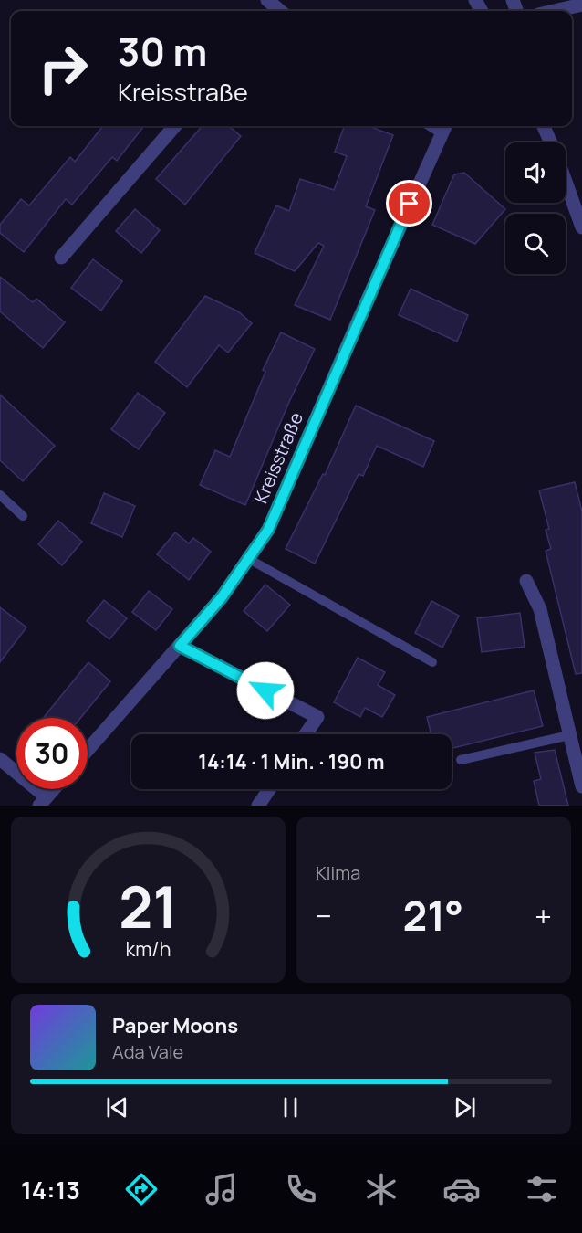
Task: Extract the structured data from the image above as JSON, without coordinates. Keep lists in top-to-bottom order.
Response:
{
  "streets": {
    "street": ["Kreisstraße"]
  },
  "page": {
    "turn": ["30 m", "Kreisstraße"],
    "limit": "30",
    "trip": "14:14 · 1 Min. · 190 m",
    "tile": "Klima",
    "heat": ["−", "21°", "+"],
    "song": ["Paper Moons", "Ada Vale"],
    "tabs": "14:13",
    "gauge": ["21", "km/h"]
  }
}
